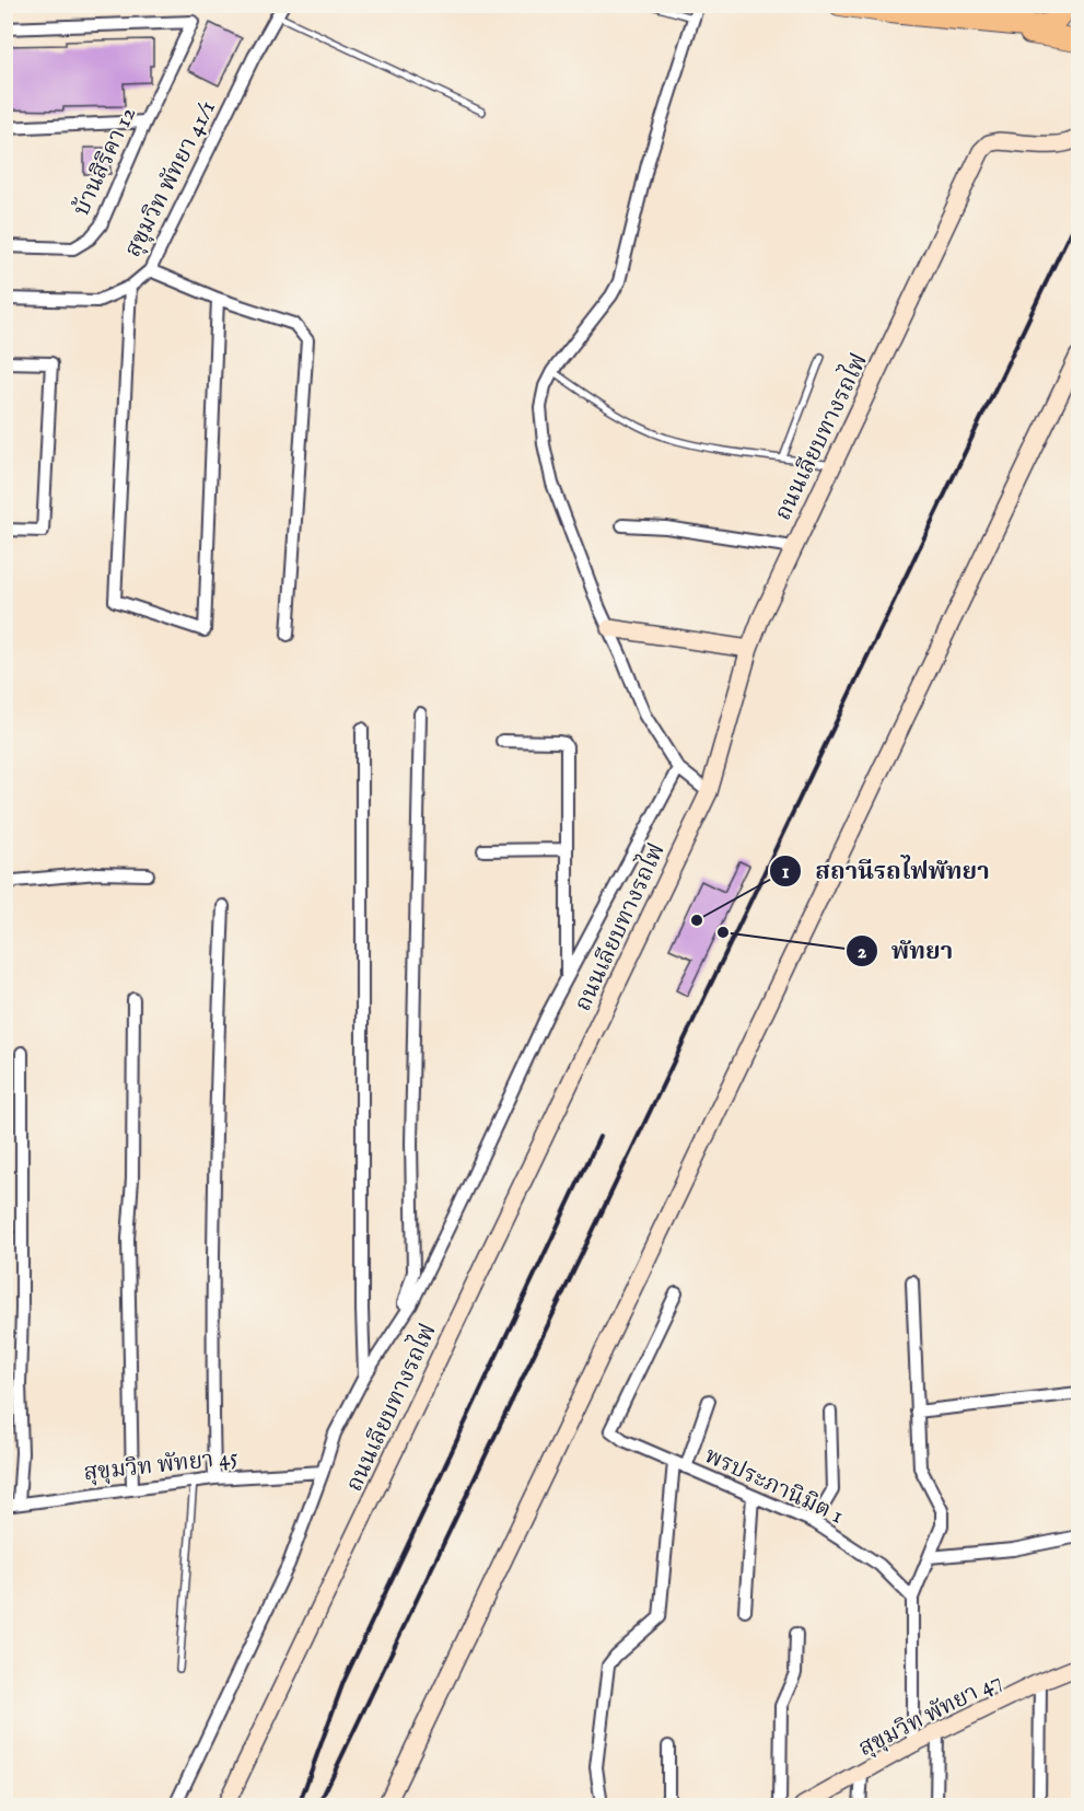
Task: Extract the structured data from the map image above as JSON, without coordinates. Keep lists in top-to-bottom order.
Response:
{
  "streets": {
    "street": [
      "บ้านสิริคา 12",
      "สุขุมวิท พัทยา 41/1",
      "ถนนเลียบทางรถไฟ",
      "สุขุมวิท พัทยา 45",
      "พรประภานิมิต 1",
      "สุขุมวิท พัทยา 47"
    ]
  },
  "places": ["สถานีรถไฟพัทยา", "พัทยา"]
}
